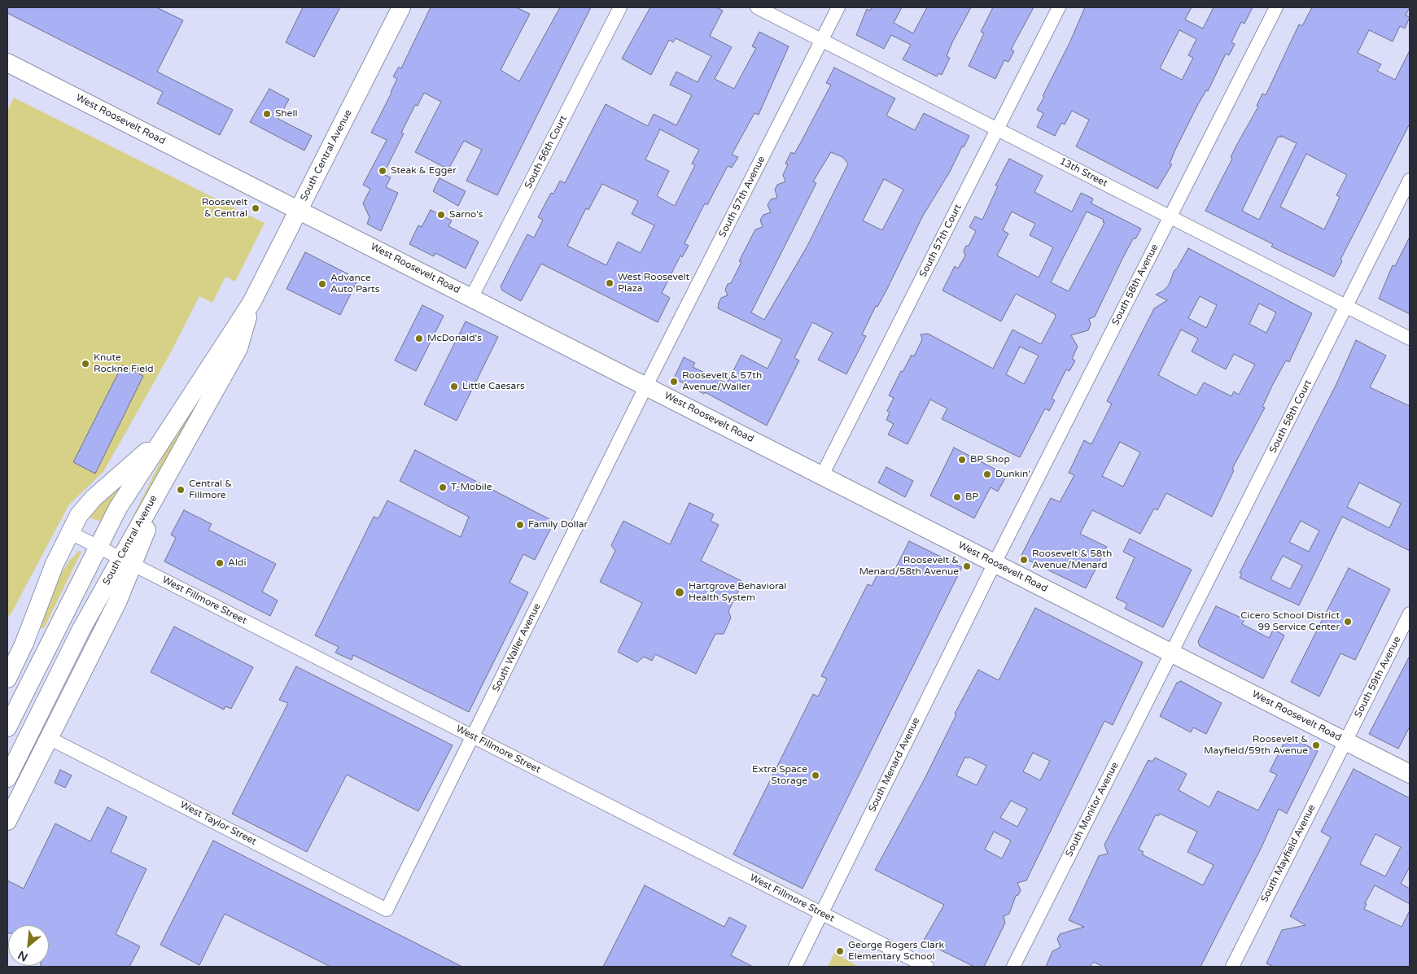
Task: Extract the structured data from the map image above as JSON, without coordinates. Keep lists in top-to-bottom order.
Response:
{
  "streets": {
    "main road": ["West Roosevelt Road", "South Central Avenue"],
    "street": [
      "South 56th Court",
      "13th Street",
      "South 57th Avenue",
      "South 57th Court",
      "South 58th Avenue",
      "South 58th Court",
      "West Fillmore Street",
      "South Waller Avenue",
      "South 59th Avenue",
      "South Menard Avenue",
      "South Monitor Avenue",
      "West Taylor Street",
      "South Mayfield Avenue"
    ]
  },
  "crossings": [
    ["West Roosevelt Road", "South 56th Court"],
    ["West Roosevelt Road", "South Central Avenue"],
    ["West Roosevelt Road", "South 57th Avenue"],
    ["West Roosevelt Road", "South 57th Court"],
    ["West Roosevelt Road", "South 58th Avenue"],
    ["West Roosevelt Road", "South 58th Court"],
    ["West Roosevelt Road", "South Waller Avenue"],
    ["West Roosevelt Road", "South 59th Avenue"],
    ["West Roosevelt Road", "South Menard Avenue"],
    ["West Roosevelt Road", "South Monitor Avenue"],
    ["West Roosevelt Road", "South Mayfield Avenue"],
    ["South Central Avenue", "West Fillmore Street"],
    ["13th Street", "South 57th Avenue"],
    ["13th Street", "South 57th Court"],
    ["13th Street", "South 58th Avenue"],
    ["13th Street", "South 58th Court"],
    ["South 57th Avenue", "South Waller Avenue"],
    ["South 58th Avenue", "South Menard Avenue"],
    ["South 58th Court", "South Monitor Avenue"],
    ["West Fillmore Street", "South Waller Avenue"],
    ["West Fillmore Street", "South Menard Avenue"],
    ["South Waller Avenue", "West Taylor Street"],
    ["South 59th Avenue", "South Mayfield Avenue"]
  ],
  "places": [
    "Shell",
    "Steak & Egger",
    "Roosevelt & Central",
    "Sarno's",
    "West Roosevelt Plaza",
    "Advance Auto Parts",
    "McDonald's",
    "Knute Rockne Field",
    "Roosevelt & 57th Avenue/Waller",
    "Little Caesars",
    "BP Shop",
    "Dunkin'",
    "T-Mobile",
    "Central & Fillmore",
    "BP",
    "Family Dollar",
    "Roosevelt & 58th Avenue/Menard",
    "Aldi",
    "Roosevelt & Menard/58th Avenue",
    "Hartgrove Behavioral Health System",
    "Cicero School District 99 Service Center",
    "Roosevelt & Mayfield/59th Avenue",
    "Extra Space Storage",
    "George Rogers Clark Elementary School"
  ],
  "north": "bottom left"
}
